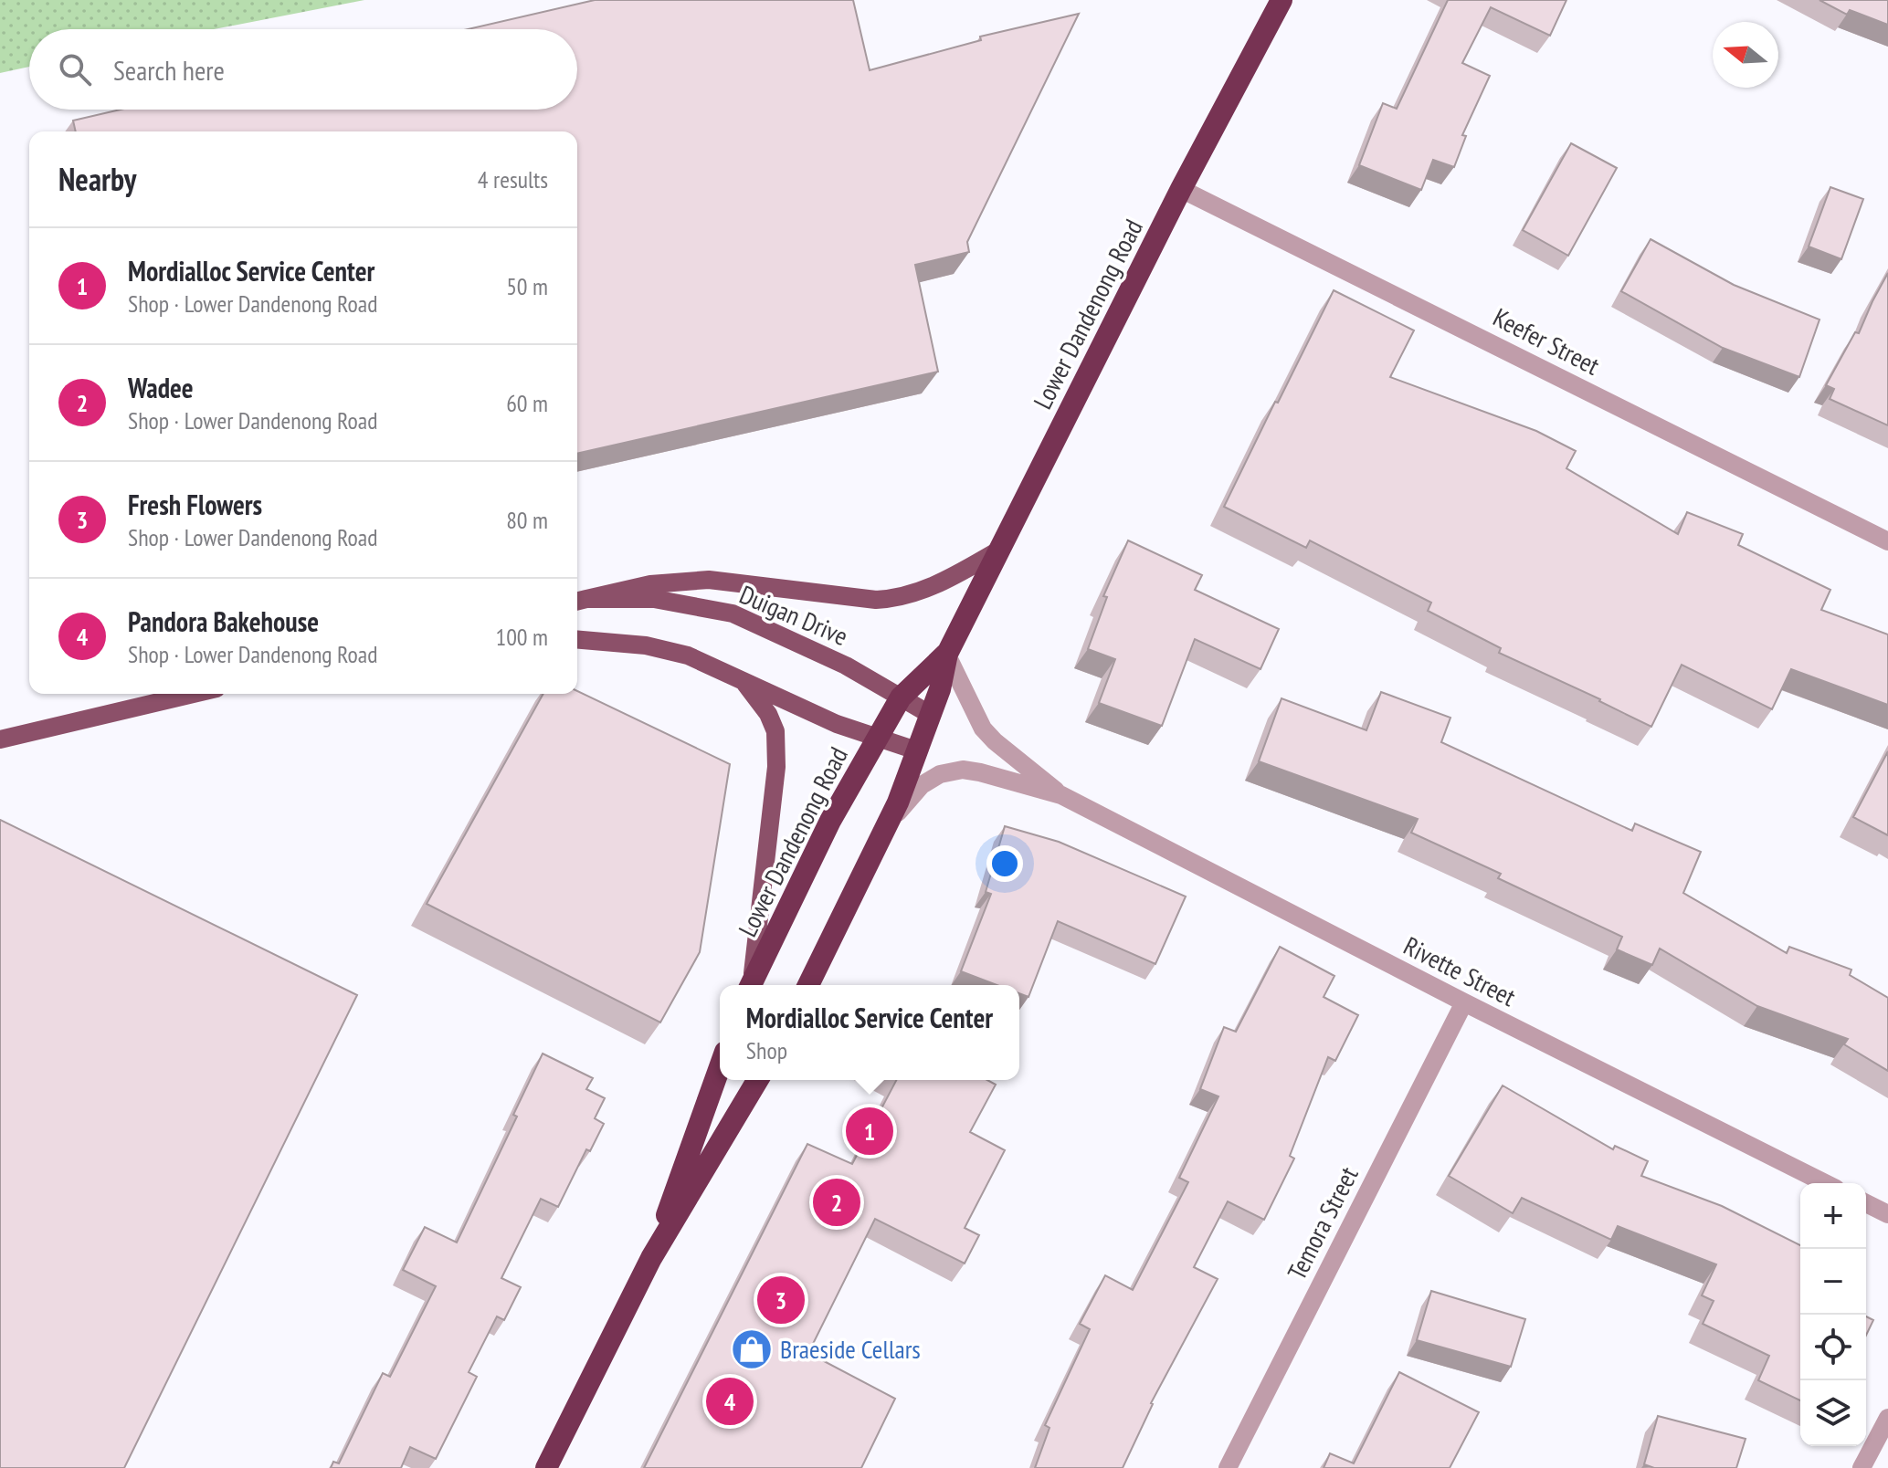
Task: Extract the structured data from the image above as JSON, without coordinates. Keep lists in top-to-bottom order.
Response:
{
  "streets": {
    "highway": ["Lower Dandenong Road"],
    "main road": ["Duigan Drive"],
    "street": ["Keefer Street", "Rivette Street", "Temora Street"]
  },
  "crossings": [
    ["Lower Dandenong Road", "Keefer Street"],
    ["Lower Dandenong Road", "Duigan Drive"],
    ["Lower Dandenong Road", "Rivette Street"],
    ["Rivette Street", "Temora Street"]
  ],
  "places": {
    "shop": ["Braeside Cellars"]
  },
  "north": "left",
  "page": {
    "search": "Search here",
    "heading": ["Nearby", "4 results"],
    "list": [
      {
        "mark": "1",
        "name": "Mordialloc Service Center",
        "note": "Shop · Lower Dandenong Road",
        "value": "50 m"
      },
      {
        "mark": "2",
        "name": "Wadee",
        "note": "Shop · Lower Dandenong Road",
        "value": "60 m"
      },
      {
        "mark": "3",
        "name": "Fresh Flowers",
        "note": "Shop · Lower Dandenong Road",
        "value": "80 m"
      },
      {
        "mark": "4",
        "name": "Pandora Bakehouse",
        "note": "Shop · Lower Dandenong Road",
        "value": "100 m"
      }
    ],
    "popup": ["Mordialloc Service Center", "Shop"],
    "pins": [
      "1",
      "2",
      "3",
      "4"
    ],
    "map_buttons": ["+", "−"]
  }
}
